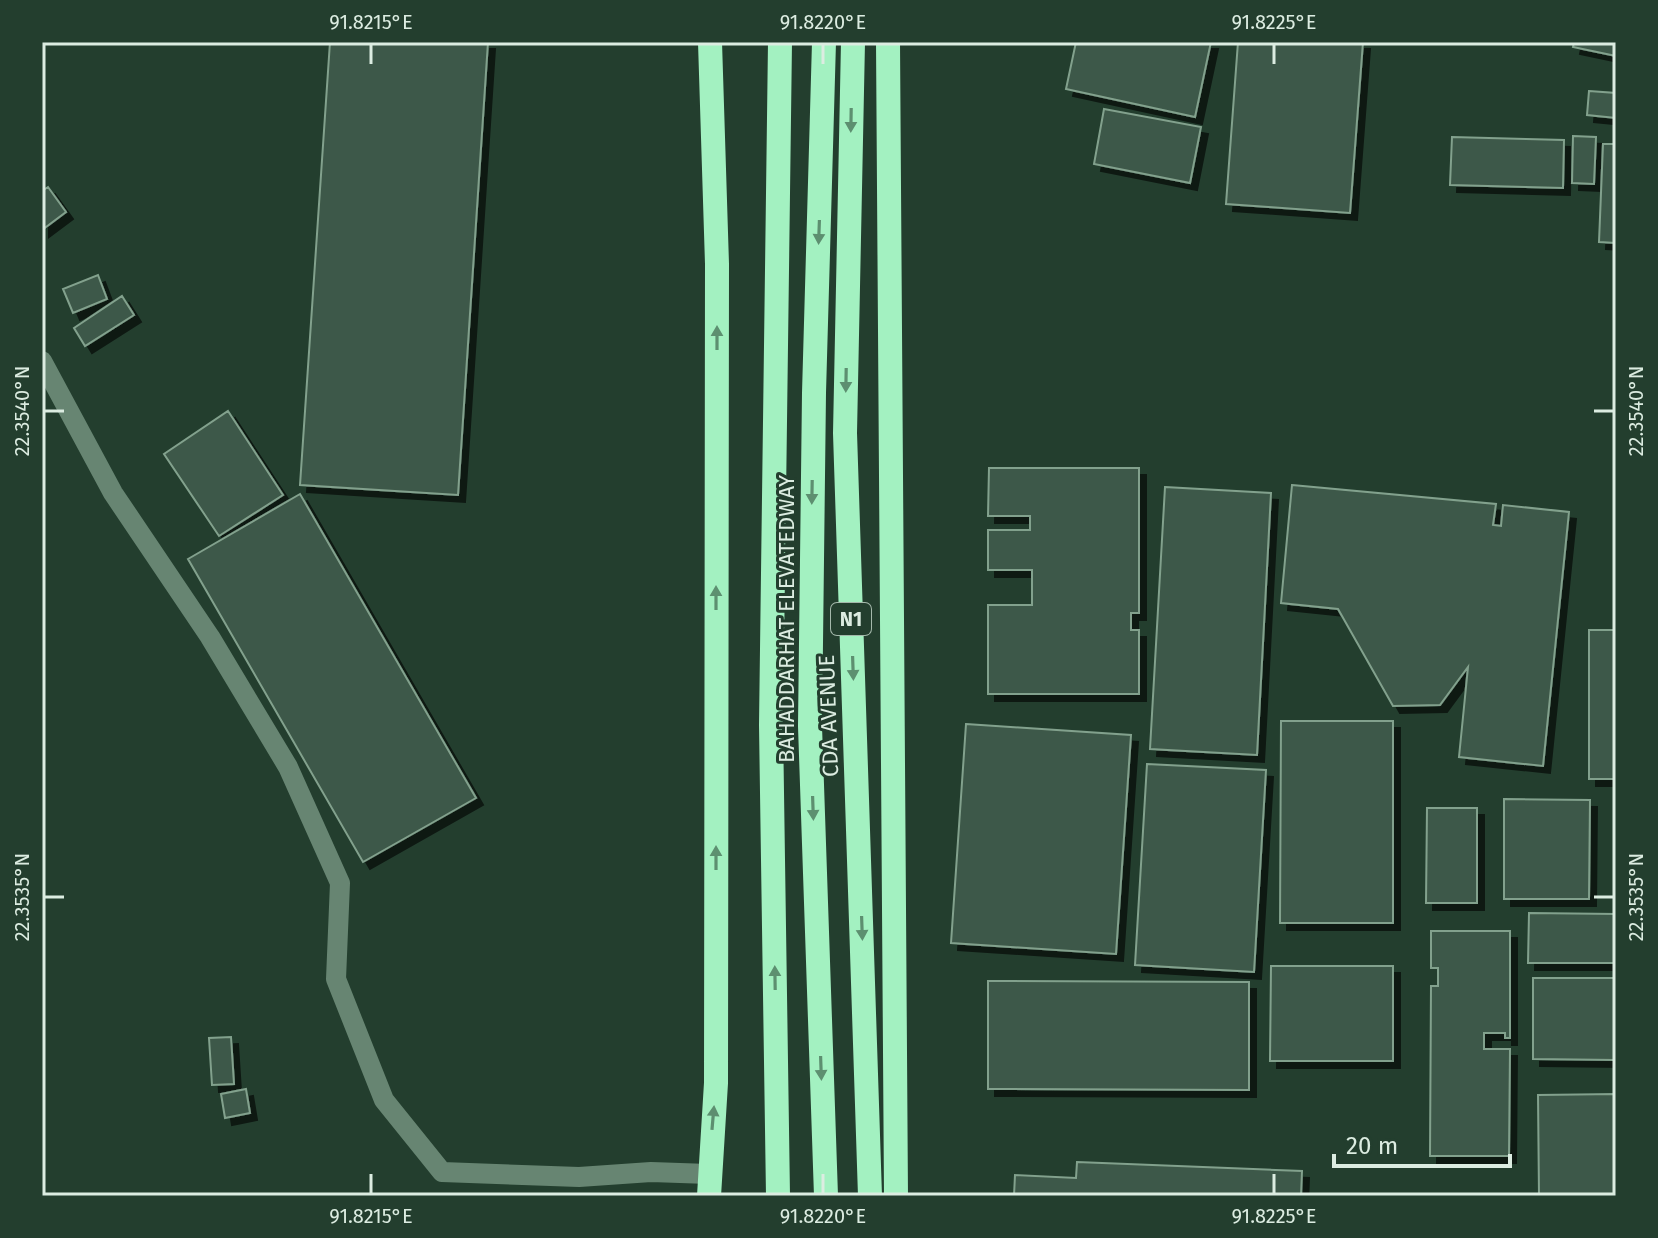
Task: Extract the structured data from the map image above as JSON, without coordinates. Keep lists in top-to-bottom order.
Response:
{
  "streets": {
    "highway": ["BAHADDARHAT ELEVATEDWAY", "N1", "CDA AVENUE"]
  },
  "scale_bar": "20 m",
  "coordinates": [
    "91.8215°E",
    "91.8220°E",
    "91.8225°E",
    "22.3540°N",
    "22.3535°N"
  ]
}
